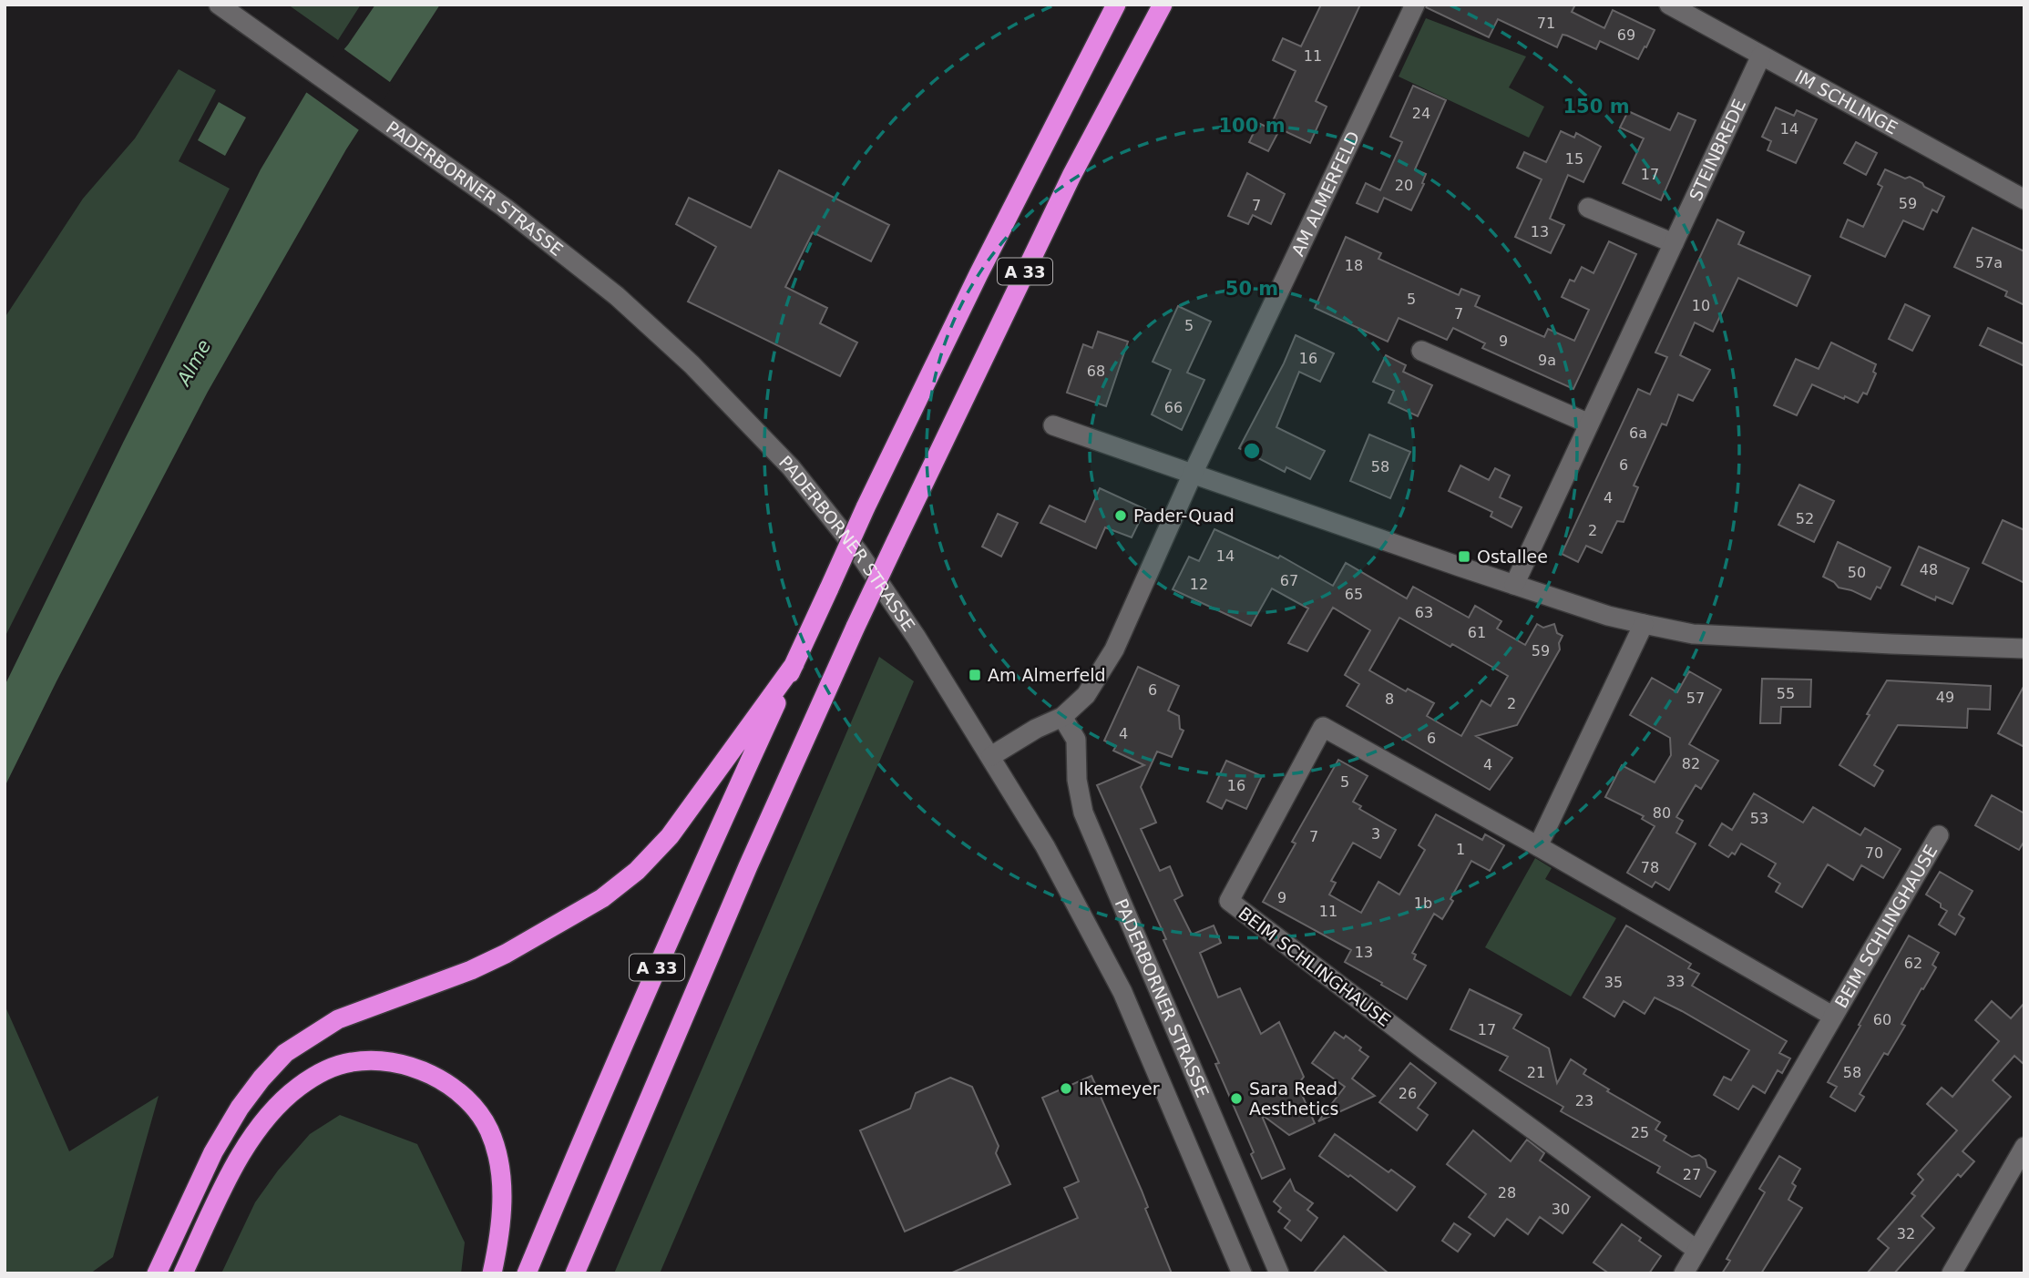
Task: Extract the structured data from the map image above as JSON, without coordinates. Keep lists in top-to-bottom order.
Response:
{
  "streets": {
    "highway": ["A 33"],
    "street": [
      "IM SCHLINGE",
      "STEINBREDE",
      "PADERBORNER STRASSE",
      "AM ALMERFELD",
      "BEIM SCHLINGHAUSE"
    ]
  },
  "crossings": [
    ["IM SCHLINGE", "STEINBREDE"],
    ["PADERBORNER STRASSE", "AM ALMERFELD"]
  ],
  "water": ["Alme"],
  "places": {
    "other": ["Pader-Quad", "Ikemeyer", "Sara Read Aesthetics"],
    "transit": ["Ostallee", "Am Almerfeld"]
  },
  "house_numbers": [
    "71",
    "69",
    "11",
    "24",
    "14",
    "15",
    "17",
    "20",
    "59",
    "7",
    "13",
    "57a",
    "18",
    "5",
    "10",
    "7",
    "5",
    "9",
    "16",
    "9a",
    "68",
    "66",
    "6a",
    "6",
    "58",
    "4",
    "52",
    "2",
    "14",
    "48",
    "50",
    "67",
    "12",
    "65",
    "63",
    "61",
    "59",
    "6",
    "55",
    "49",
    "57",
    "8",
    "2",
    "4",
    "6",
    "82",
    "4",
    "5",
    "16",
    "80",
    "53",
    "3",
    "7",
    "1",
    "70",
    "78",
    "9",
    "1b",
    "11",
    "13",
    "62",
    "33",
    "35",
    "60",
    "17",
    "21",
    "58",
    "26",
    "23",
    "25",
    "27",
    "28",
    "30",
    "32"
  ],
  "rings": ["150 m", "100 m", "50 m"]
}
